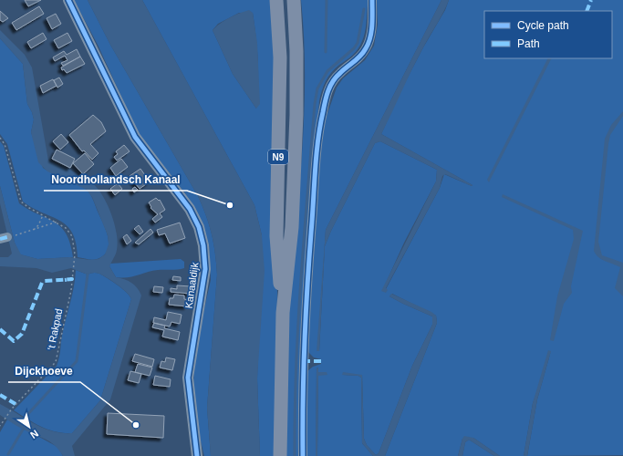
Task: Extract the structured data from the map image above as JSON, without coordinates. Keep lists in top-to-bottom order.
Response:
{
  "streets": {
    "main road": ["N9"],
    "street": ["Kanaaldijk"],
    "path": ["'t Rakpad"]
  },
  "places": ["Noordhollandsch Kanaal", "Dijckhoeve"],
  "legend": ["Cycle path", "Path"],
  "north": "bottom right"
}
